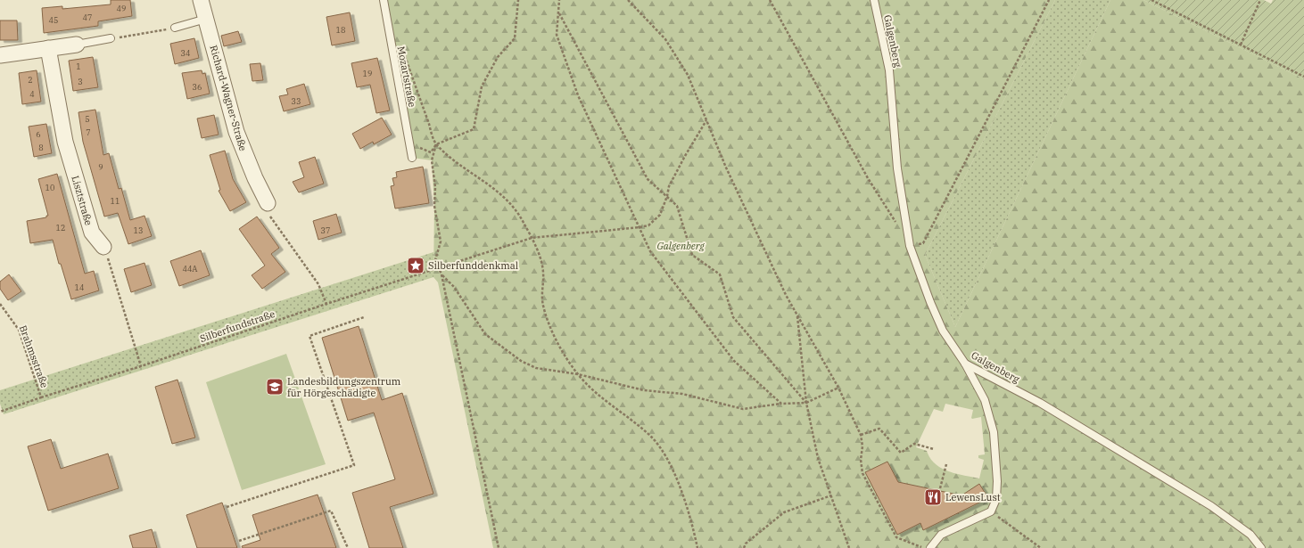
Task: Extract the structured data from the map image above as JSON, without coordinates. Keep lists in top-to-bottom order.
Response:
{
  "streets": {
    "street": ["Richard-Wagner-Straße", "Lisztstraße"],
    "lane": ["Galgenberg", "Mozartstraße"],
    "path": ["Silberfundstraße", "Brahmsstraße"]
  },
  "crossings": [
    ["Silberfundstraße", "Brahmsstraße"]
  ],
  "parks": ["Galgenberg"],
  "places": {
    "place": ["Silberfunddenkmal"],
    "school or university": ["Landesbildungszentrum für Hörgeschädigte"],
    "restaurant": ["LewensLust"]
  },
  "house_numbers": [
    "49",
    "47",
    "45",
    "18",
    "34",
    "1",
    "19",
    "2",
    "3",
    "36",
    "4",
    "33",
    "5",
    "7",
    "6",
    "8",
    "9",
    "10",
    "11",
    "12",
    "13",
    "37",
    "44A",
    "14"
  ]
}
